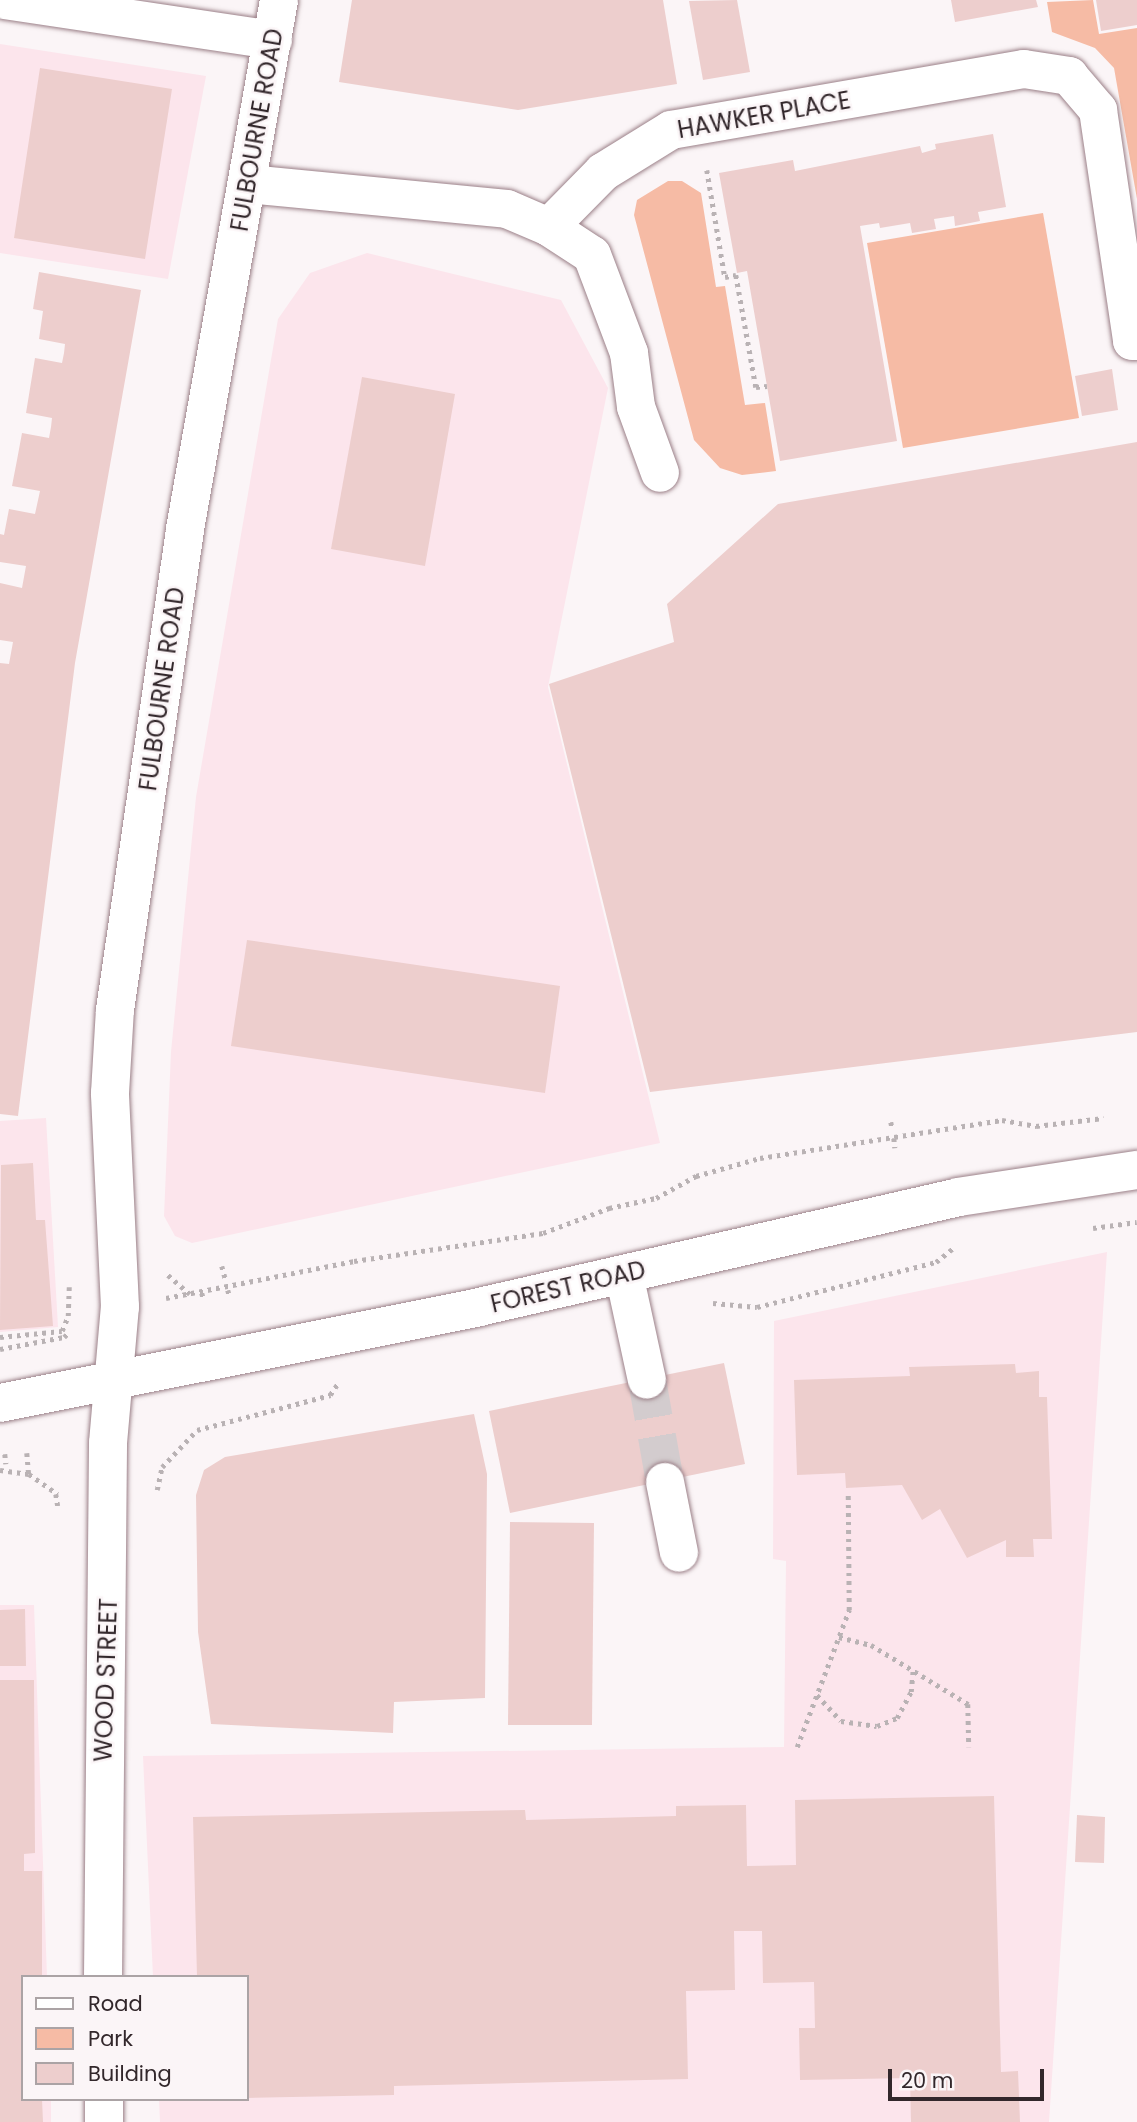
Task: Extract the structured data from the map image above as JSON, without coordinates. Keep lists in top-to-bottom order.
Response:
{
  "streets": {
    "main road": [
      "HAWKER PLACE",
      "FULBOURNE ROAD",
      "FOREST ROAD",
      "WOOD STREET"
    ]
  },
  "crossings": [
    ["FULBOURNE ROAD", "FOREST ROAD"],
    ["FULBOURNE ROAD", "WOOD STREET"],
    ["FOREST ROAD", "WOOD STREET"]
  ],
  "legend": ["Road", "Park", "Building"],
  "scale_bar": "20 m"
}
